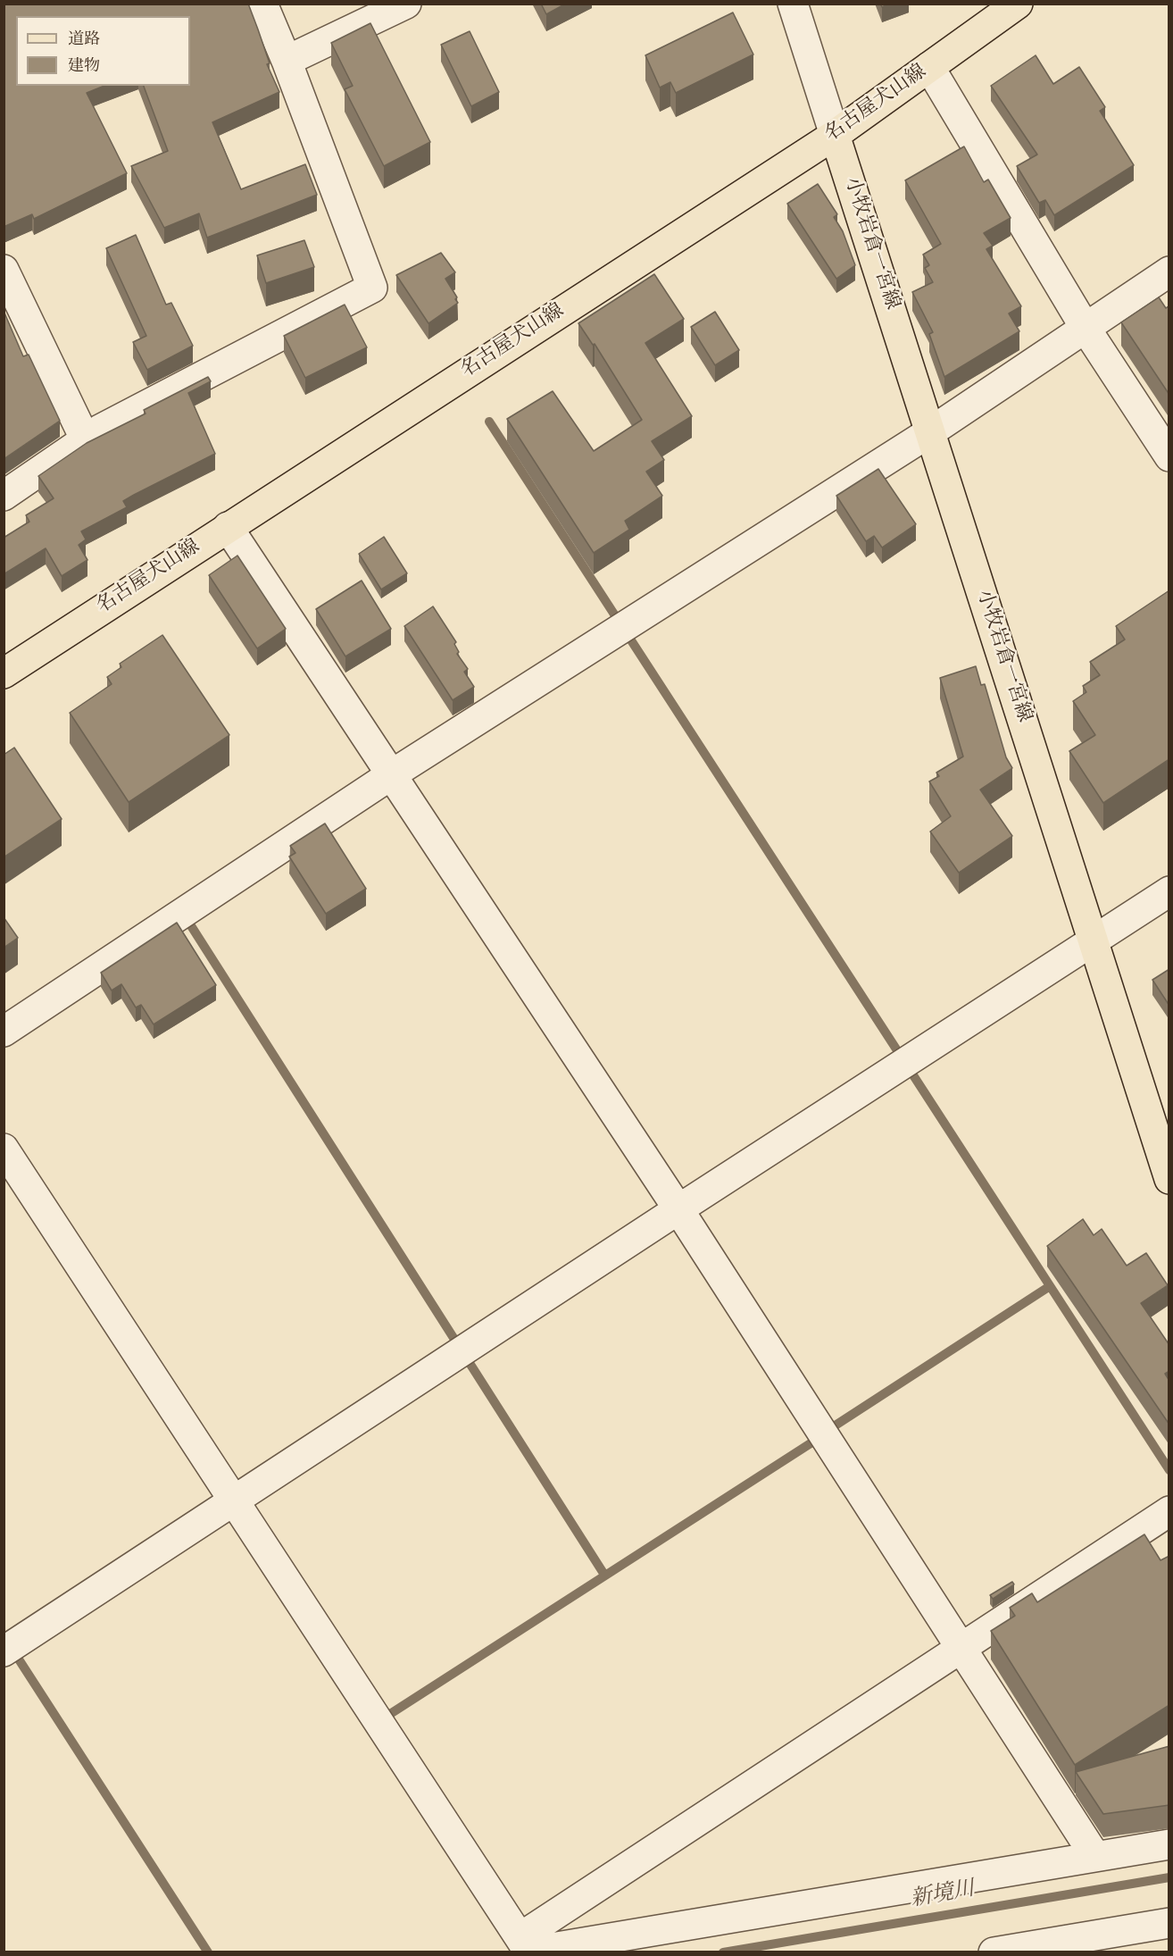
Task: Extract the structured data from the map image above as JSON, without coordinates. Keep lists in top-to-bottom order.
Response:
{
  "streets": {
    "main road": ["名古屋犬山線", "小牧岩倉一宮線"]
  },
  "crossings": [
    ["名古屋犬山線", "小牧岩倉一宮線"]
  ],
  "water": ["新境川"],
  "legend": ["道路", "建物"]
}
